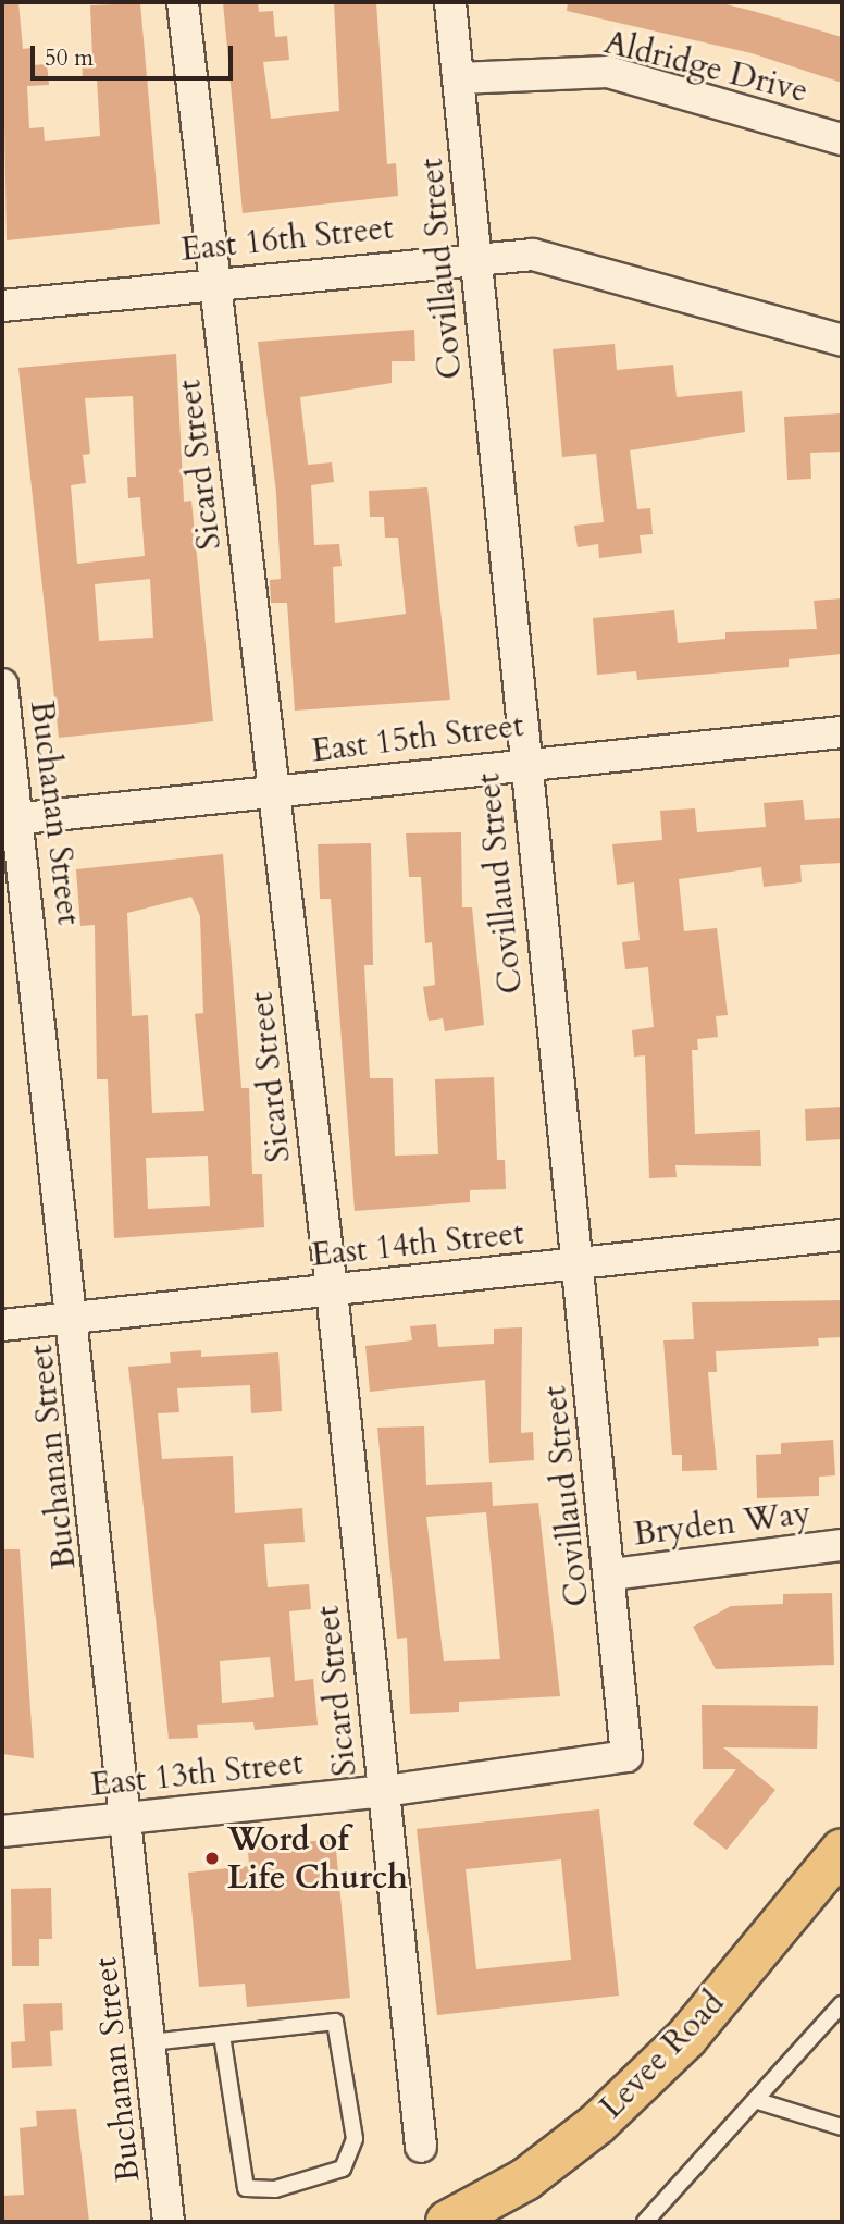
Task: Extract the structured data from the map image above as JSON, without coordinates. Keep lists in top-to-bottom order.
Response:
{
  "streets": {
    "highway": ["Levee Road"],
    "street": [
      "Aldridge Drive",
      "East 16th Street",
      "Covillaud Street",
      "Sicard Street",
      "East 15th Street",
      "Buchanan Street",
      "East 14th Street",
      "Bryden Way",
      "East 13th Street"
    ]
  },
  "crossings": [
    ["Aldridge Drive", "Covillaud Street"],
    ["East 16th Street", "Covillaud Street"],
    ["East 16th Street", "Sicard Street"],
    ["Covillaud Street", "East 15th Street"],
    ["Covillaud Street", "East 14th Street"],
    ["Covillaud Street", "Bryden Way"],
    ["Covillaud Street", "East 13th Street"],
    ["Sicard Street", "East 15th Street"],
    ["Sicard Street", "East 14th Street"],
    ["Sicard Street", "East 13th Street"],
    ["East 15th Street", "Buchanan Street"],
    ["Buchanan Street", "East 14th Street"],
    ["Buchanan Street", "East 13th Street"]
  ],
  "places": ["Word of Life Church"],
  "scale_bar": "50 m"
}
